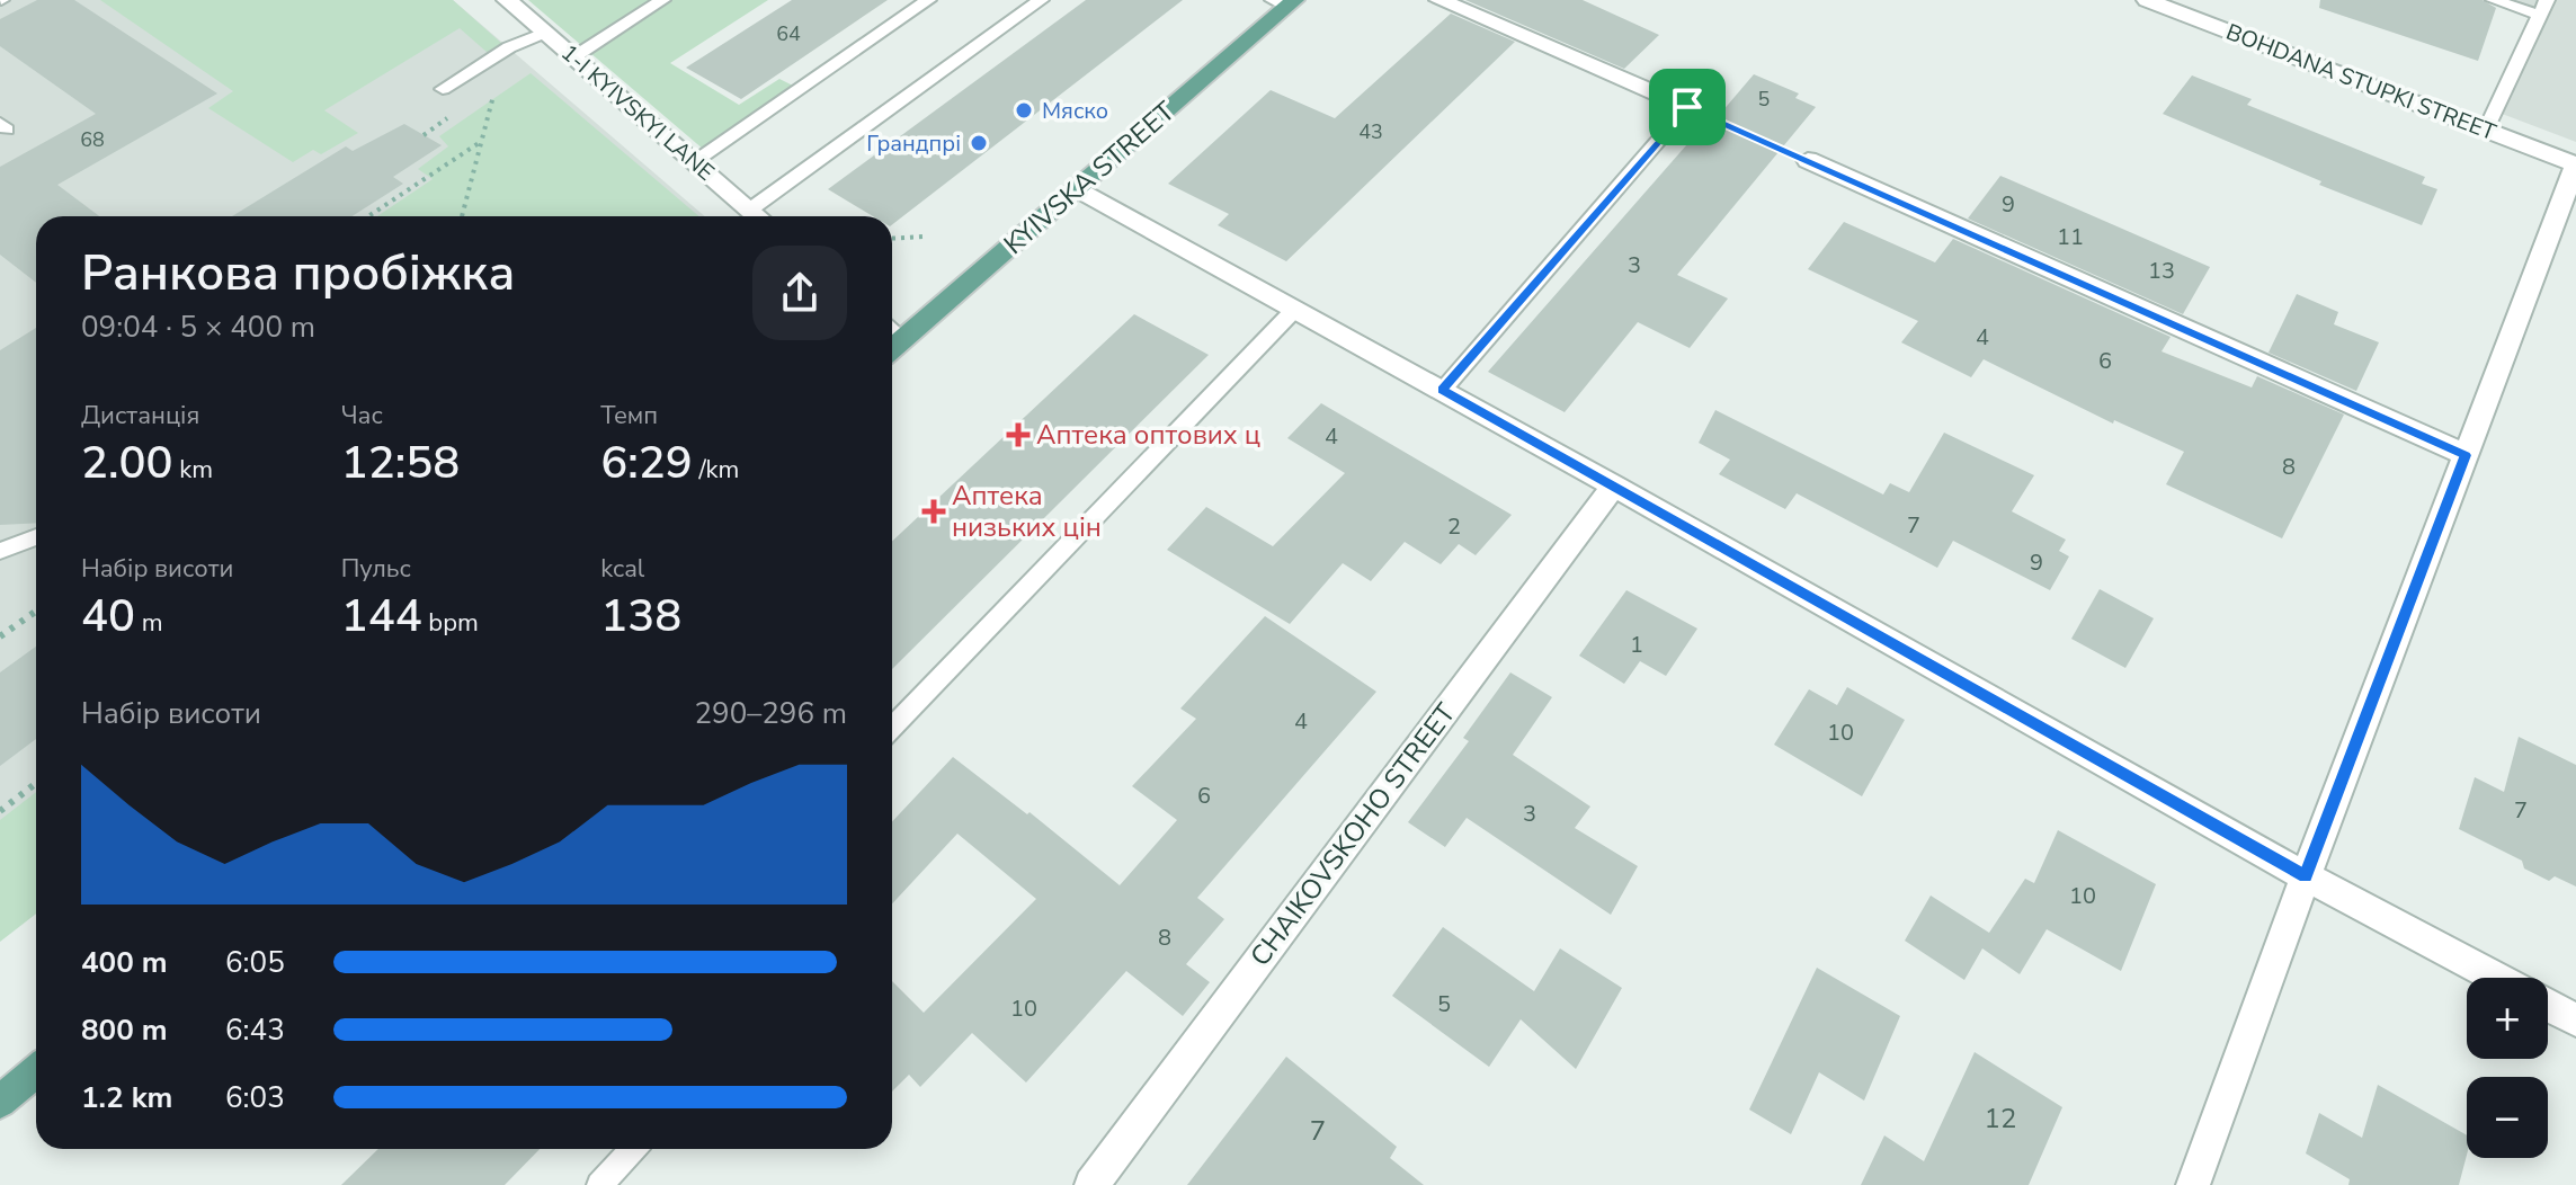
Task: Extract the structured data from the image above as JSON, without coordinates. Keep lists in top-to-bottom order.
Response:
{
  "streets": {
    "main road": ["KYIVSKA STREET"],
    "street": ["BOHDANA STUPKI STREET", "1-I KYIVSKYI LANE", "CHAIKOVSKOHO STREET"]
  },
  "places": {
    "other": ["Мяско", "Грандпрі"],
    "health": ["Аптека оптових ц", "Аптека низьких цін"]
  },
  "house_numbers": [
    "64",
    "5",
    "43",
    "68",
    "9",
    "11",
    "3",
    "13",
    "4",
    "6",
    "4",
    "8",
    "7",
    "2",
    "9",
    "1",
    "4",
    "10",
    "6",
    "7",
    "3",
    "10",
    "8",
    "5",
    "10",
    "12",
    "7"
  ],
  "page": {
    "heading": ["Ранкова пробіжка", "09:04 · 5 × 400 m"],
    "stats": [
      ["Дистанція", "2.00 km"],
      ["Час", "12:58"],
      ["Темп", "6:29 /km"],
      ["Набір висоти", "40 m"],
      ["Пульс", "144 bpm"],
      ["kcal", "138"]
    ],
    "chart": ["Набір висоти", "290–296 m"],
    "list": [
      {
        "name": "400 m",
        "note": "6:05"
      },
      {
        "name": "800 m",
        "note": "6:43"
      },
      {
        "name": "1.2 km",
        "note": "6:03"
      }
    ],
    "map_buttons": ["+", "−"]
  }
}
